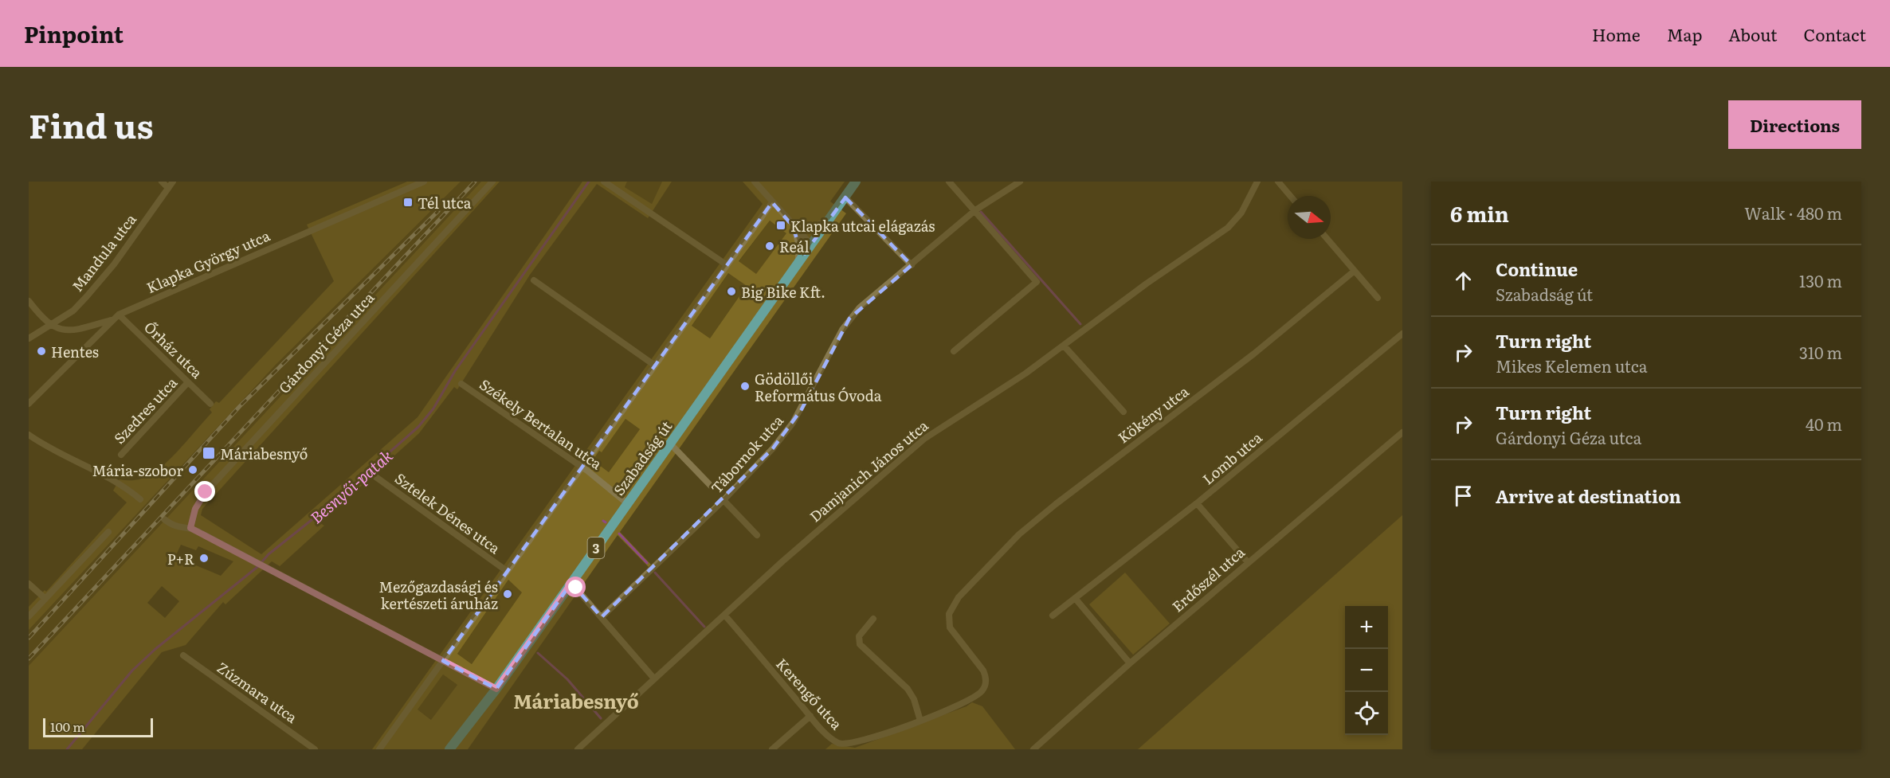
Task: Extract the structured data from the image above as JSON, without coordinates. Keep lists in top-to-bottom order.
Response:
{
  "streets": {
    "main road": ["Szabadság út", "3"],
    "street": [
      "Mandula utca",
      "Klapka György utca",
      "Gárdonyi Géza utca",
      "Őrház utca",
      "Szedres utca",
      "Kökény utca",
      "Székely Bertalan utca",
      "Tábornok utca",
      "Lomb utca",
      "Damjanich János utca",
      "Sztelek Dénes utca",
      "Erdőszél utca",
      "Zúzmara utca",
      "Kerengő utca"
    ]
  },
  "crossings": [
    ["Klapka György utca", "Őrház utca"],
    ["Őrház utca", "Szedres utca"],
    ["Kökény utca", "Kerengő utca"],
    ["Székely Bertalan utca", "Szabadság út"],
    ["Damjanich János utca", "Kerengő utca"]
  ],
  "districts": ["Máriabesnyő"],
  "water": ["Besnyői-patak"],
  "places": {
    "transit": ["Tél utca", "Klapka utcai elágazás", "Máriabesnyő"],
    "other": [
      "Reál",
      "Big Bike Kft.",
      "Hentes",
      "Gödöllői Református Óvoda",
      "Mária-szobor",
      "P+R",
      "Mezőgazdasági és kertészeti áruház"
    ]
  },
  "scale_bar": "100 m",
  "north": "right",
  "page": {
    "header": "Pinpoint",
    "nav": [
      "Home",
      "Map",
      "About",
      "Contact"
    ],
    "title": "Find us",
    "buttons": "Directions",
    "heading": ["6 min", "Walk · 480 m"],
    "list": [
      ["Continue", "Szabadság út", "130 m"],
      ["Turn right", "Mikes Kelemen utca", "310 m"],
      ["Turn right", "Gárdonyi Géza utca", "40 m"],
      "Arrive at destination"
    ],
    "map_buttons": ["+", "−"],
    "scale": "100 m"
  }
}
